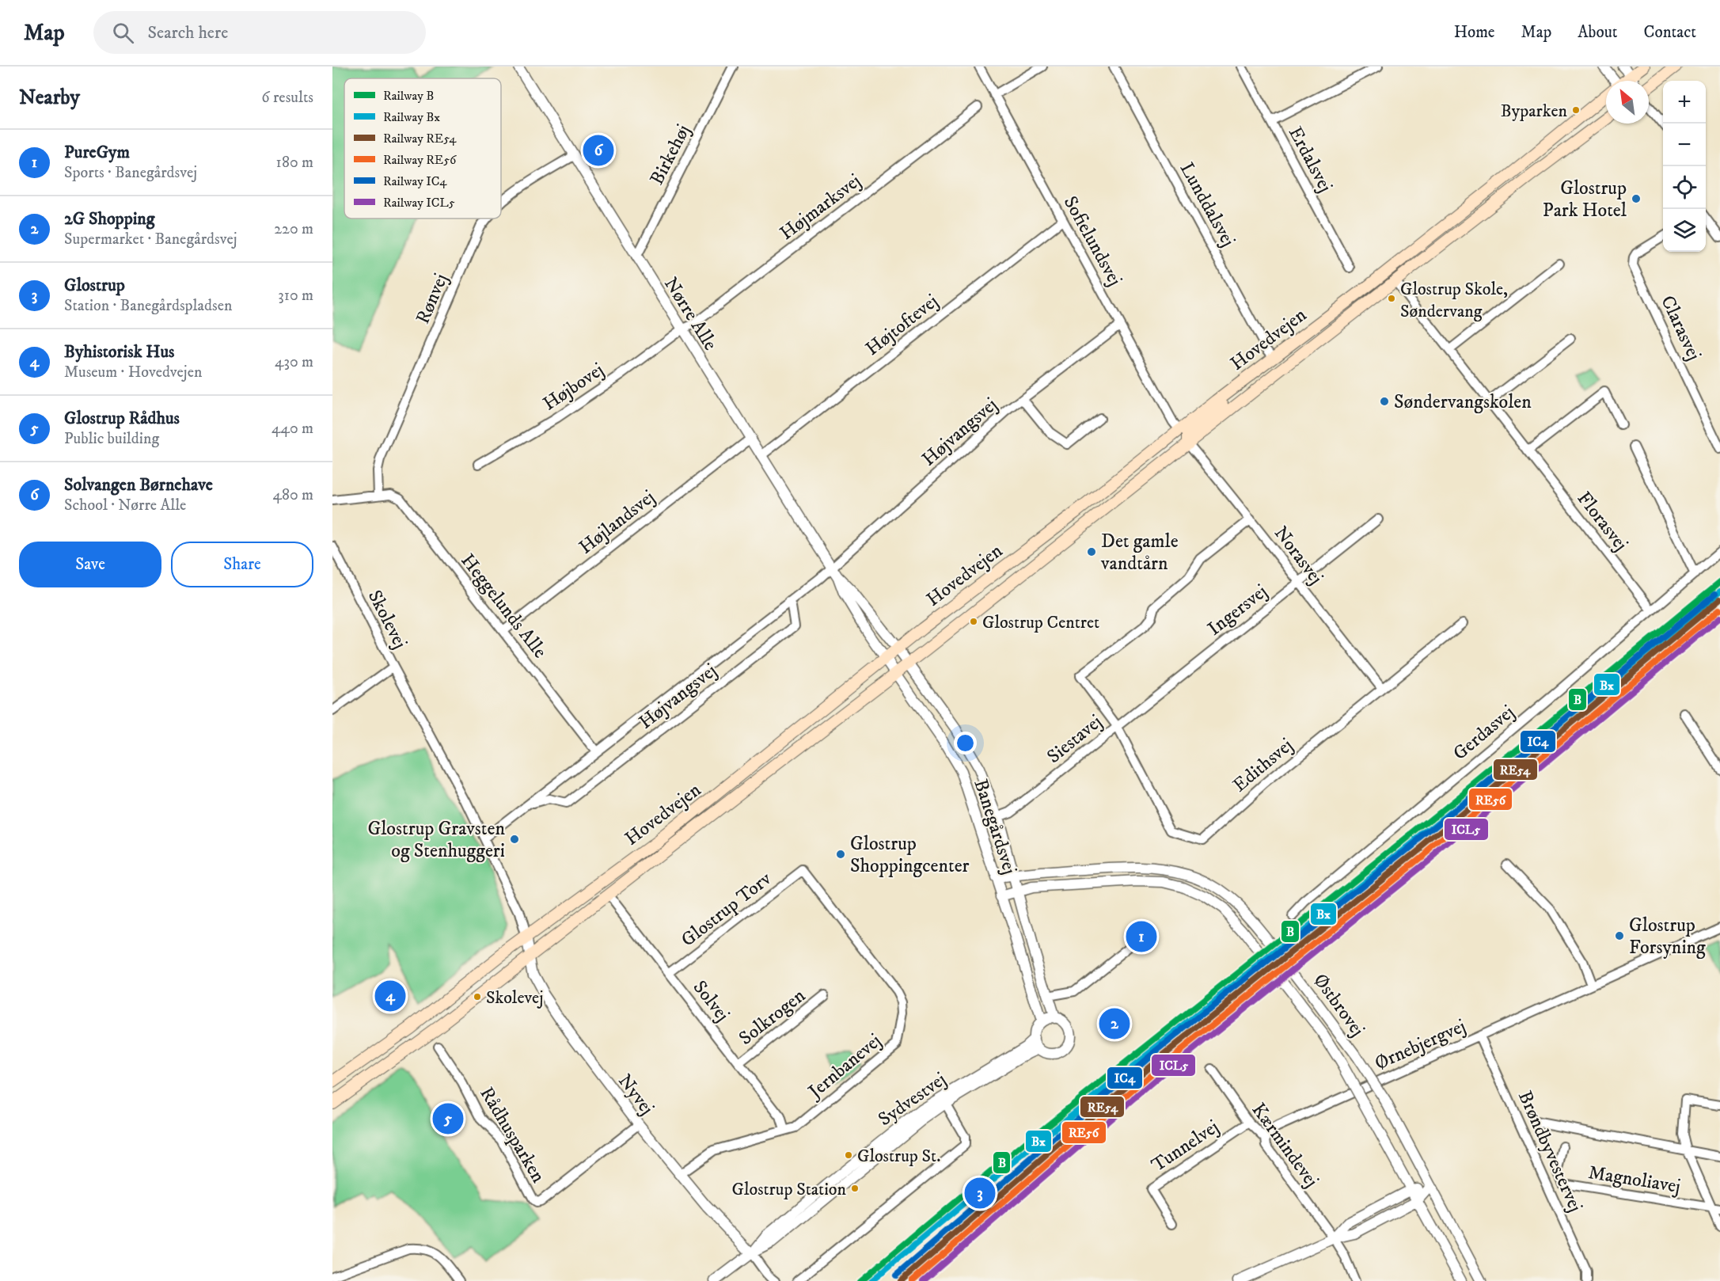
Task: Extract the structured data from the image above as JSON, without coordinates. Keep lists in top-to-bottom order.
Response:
{
  "streets": {
    "main road": ["Hovedvejen"],
    "street": [
      "Birkehøj",
      "Erdalsvej",
      "Lunddalsvej",
      "Højmarksvej",
      "Sofielundsvej",
      "Rønvej",
      "Nørre Alle",
      "Højtoftevej",
      "Clarasvej",
      "Højbovej",
      "Højvangsvej",
      "Florasvej",
      "Højlandsvej",
      "Norasvej",
      "Heggelunds Alle",
      "Ingersvej",
      "Skolevej",
      "Gerdasvej",
      "Siestavej",
      "Edithsvej",
      "Banegårdsvej",
      "Glostrup Torv",
      "Solvej",
      "Østbrovej",
      "Solkrogen",
      "Ørnebjergvej",
      "Jernbanevej",
      "Nyvej",
      "Sydvestvej",
      "Rådhusparken",
      "Kærmindevej",
      "Tunnelvej",
      "Brøndbyvestervej",
      "Magnoliavej"
    ]
  },
  "crossings": [
    ["Birkehøj", "Nørre Alle"],
    ["Lunddalsvej", "Hovedvejen"],
    ["Højmarksvej", "Nørre Alle"],
    ["Højmarksvej", "Højbovej"],
    ["Sofielundsvej", "Højtoftevej"],
    ["Sofielundsvej", "Hovedvejen"],
    ["Sofielundsvej", "Højvangsvej"],
    ["Rønvej", "Nørre Alle"],
    ["Rønvej", "Heggelunds Alle"],
    ["Nørre Alle", "Højtoftevej"],
    ["Nørre Alle", "Hovedvejen"],
    ["Nørre Alle", "Højbovej"],
    ["Nørre Alle", "Højvangsvej"],
    ["Nørre Alle", "Højlandsvej"],
    ["Nørre Alle", "Banegårdsvej"],
    ["Hovedvejen", "Florasvej"],
    ["Hovedvejen", "Norasvej"],
    ["Hovedvejen", "Skolevej"],
    ["Hovedvejen", "Banegårdsvej"],
    ["Hovedvejen", "Solvej"],
    ["Hovedvejen", "Nyvej"],
    ["Højvangsvej", "Heggelunds Alle"],
    ["Højvangsvej", "Skolevej"],
    ["Florasvej", "Gerdasvej"],
    ["Højlandsvej", "Heggelunds Alle"],
    ["Norasvej", "Ingersvej"],
    ["Norasvej", "Siestavej"],
    ["Norasvej", "Edithsvej"],
    ["Ingersvej", "Siestavej"],
    ["Ingersvej", "Edithsvej"],
    ["Skolevej", "Nyvej"],
    ["Siestavej", "Edithsvej"],
    ["Siestavej", "Banegårdsvej"],
    ["Banegårdsvej", "Østbrovej"],
    ["Banegårdsvej", "Sydvestvej"],
    ["Glostrup Torv", "Solvej"],
    ["Glostrup Torv", "Jernbanevej"],
    ["Solvej", "Solkrogen"],
    ["Solvej", "Jernbanevej"],
    ["Ørnebjergvej", "Kærmindevej"],
    ["Ørnebjergvej", "Brøndbyvestervej"],
    ["Jernbanevej", "Nyvej"],
    ["Nyvej", "Sydvestvej"],
    ["Nyvej", "Rådhusparken"],
    ["Kærmindevej", "Tunnelvej"]
  ],
  "places": [
    "Byparken",
    "Glostrup Park Hotel",
    "Glostrup Skole, Søndervang",
    "Søndervangskolen",
    "Det gamle vandtårn",
    "Glostrup Centret",
    "Glostrup Gravsten og Stenhuggeri",
    "Glostrup Shoppingcenter",
    "Glostrup Forsyning",
    "Skolevej",
    "Glostrup St.",
    "Glostrup Station"
  ],
  "lines": [
    "rail line B",
    "rail line Bx",
    "rail line IC4",
    "rail line RE54",
    "rail line RE56",
    "rail line ICL5"
  ],
  "legend": [
    "Railway B",
    "Railway Bx",
    "Railway RE54",
    "Railway RE56",
    "Railway IC4",
    "Railway ICL5"
  ],
  "north": "top left",
  "page": {
    "header": "Map",
    "search": "Search here",
    "nav": [
      "Home",
      "Map",
      "About",
      "Contact"
    ],
    "heading": ["Nearby", "6 results"],
    "map_buttons": ["+", "−"],
    "list": [
      {
        "mark": "1",
        "name": "PureGym",
        "note": "Sports · Banegårdsvej",
        "value": "180 m"
      },
      {
        "mark": "2",
        "name": "2G Shopping",
        "note": "Supermarket · Banegårdsvej",
        "value": "220 m"
      },
      {
        "mark": "3",
        "name": "Glostrup",
        "note": "Station · Banegårdspladsen",
        "value": "310 m"
      },
      {
        "mark": "4",
        "name": "Byhistorisk Hus",
        "note": "Museum · Hovedvejen",
        "value": "430 m"
      },
      {
        "mark": "5",
        "name": "Glostrup Rådhus",
        "note": "Public building",
        "value": "440 m"
      },
      {
        "mark": "6",
        "name": "Solvangen Børnehave",
        "note": "School · Nørre Alle",
        "value": "480 m"
      }
    ],
    "pins": [
      "6",
      "1",
      "4",
      "2",
      "5",
      "3"
    ],
    "buttons": ["Save", "Share"]
  }
}
